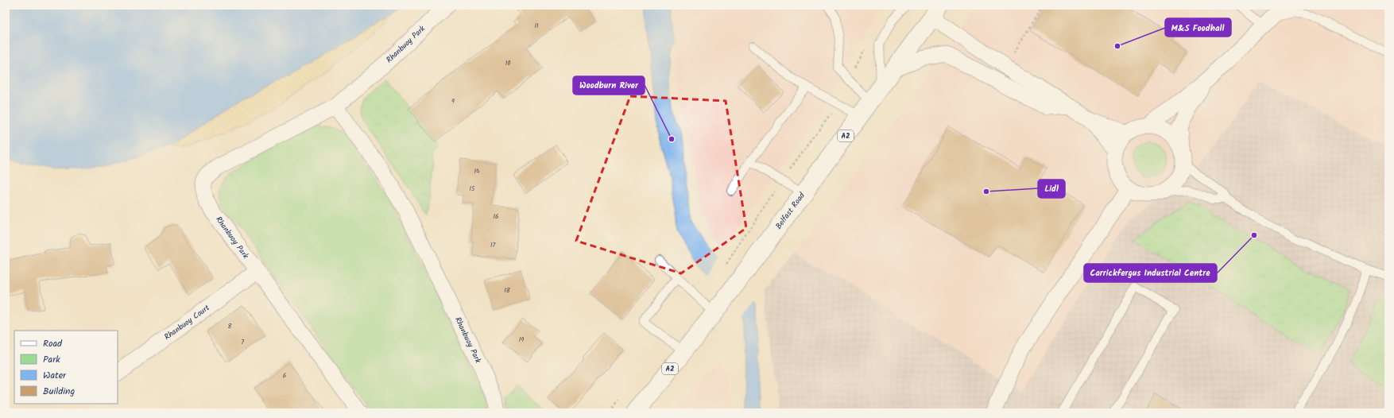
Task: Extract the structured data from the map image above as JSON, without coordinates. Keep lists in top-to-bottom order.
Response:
{
  "streets": {
    "highway": ["A2", "Belfast Road"],
    "street": ["Rhanbuoy Park", "Rhanbuoy Court"]
  },
  "crossings": [
    ["Rhanbuoy Park", "Rhanbuoy Court"]
  ],
  "places": [
    "M&S Foodhall",
    "Woodburn River",
    "Lidl",
    "Carrickfergus Industrial Centre"
  ],
  "house_numbers": [
    "11",
    "10",
    "9",
    "14",
    "15",
    "16",
    "17",
    "18",
    "8",
    "19",
    "7",
    "6"
  ],
  "legend": [
    "Road",
    "Park",
    "Water",
    "Building"
  ]
}
